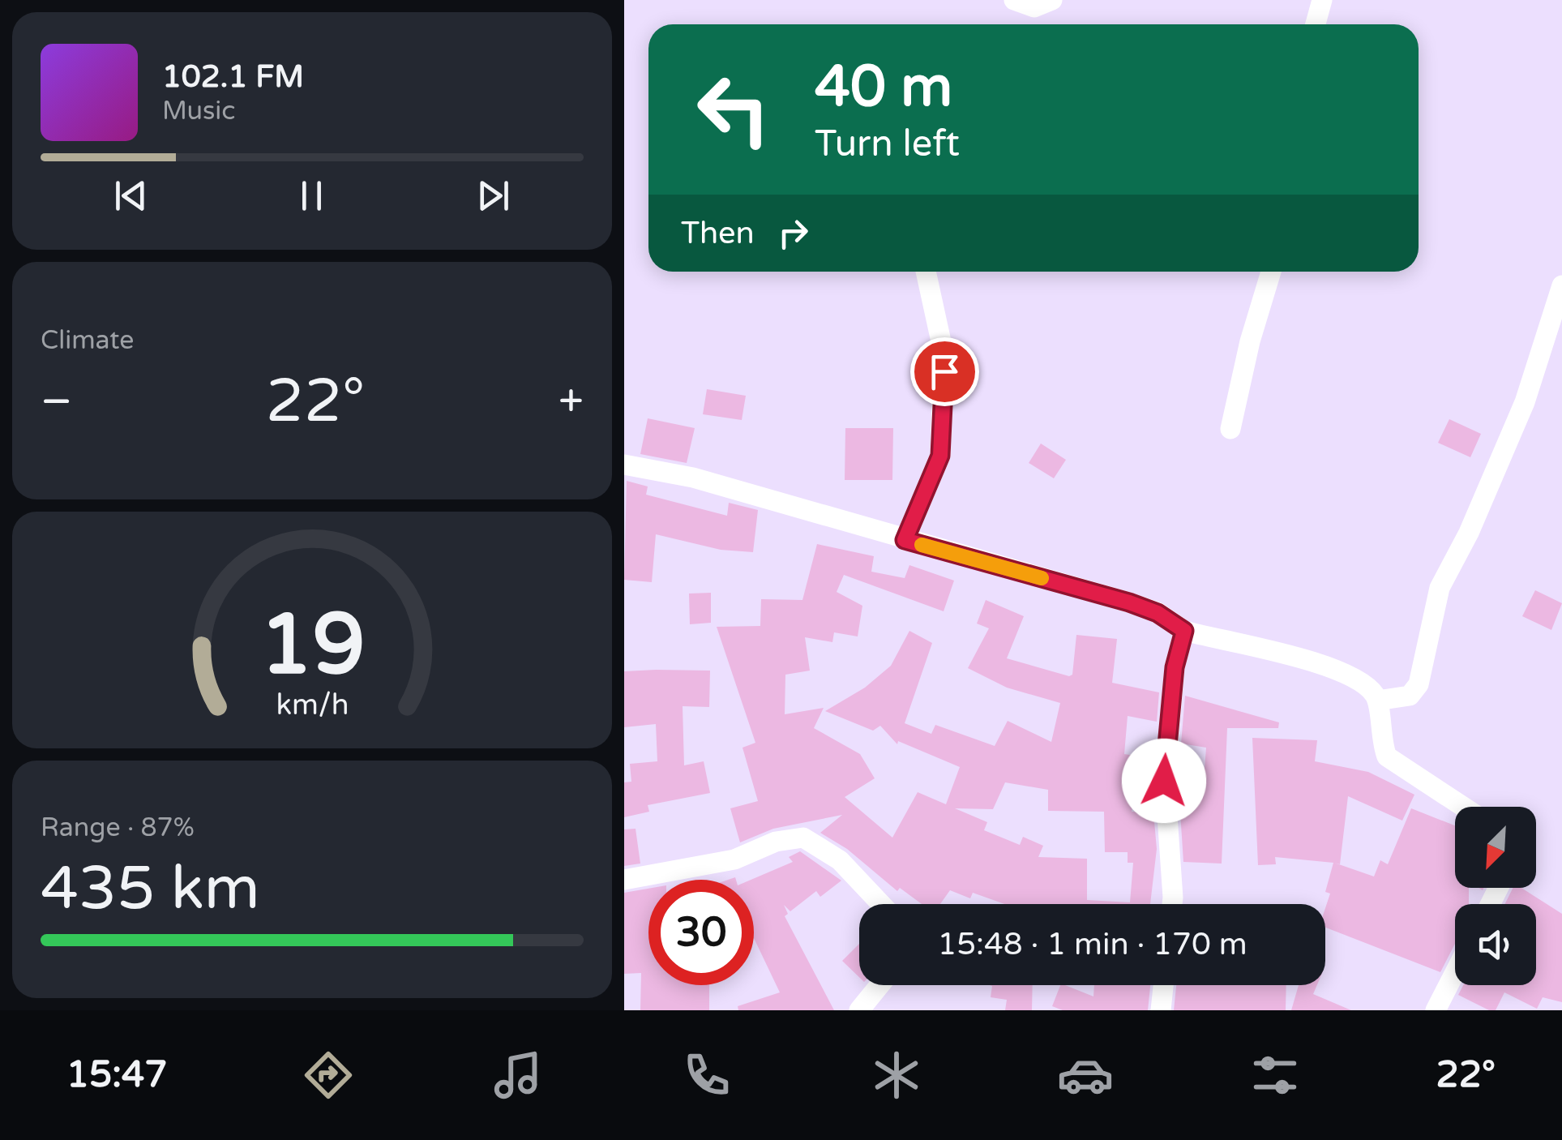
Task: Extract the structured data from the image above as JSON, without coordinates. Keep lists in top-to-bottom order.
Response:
{
  "north": "bottom left",
  "page": {
    "turn": ["40 m", "Turn left"],
    "song": ["102.1 FM", "Music"],
    "then": "Then",
    "tile": [
      "Climate",
      ["Range · 87%", "435 km"]
    ],
    "heat": ["−", "22°", "+"],
    "limit": "30",
    "trip": "15:48 · 1 min · 170 m",
    "tabs": ["15:47", "22°"],
    "gauge": ["19", "km/h"]
  }
}
